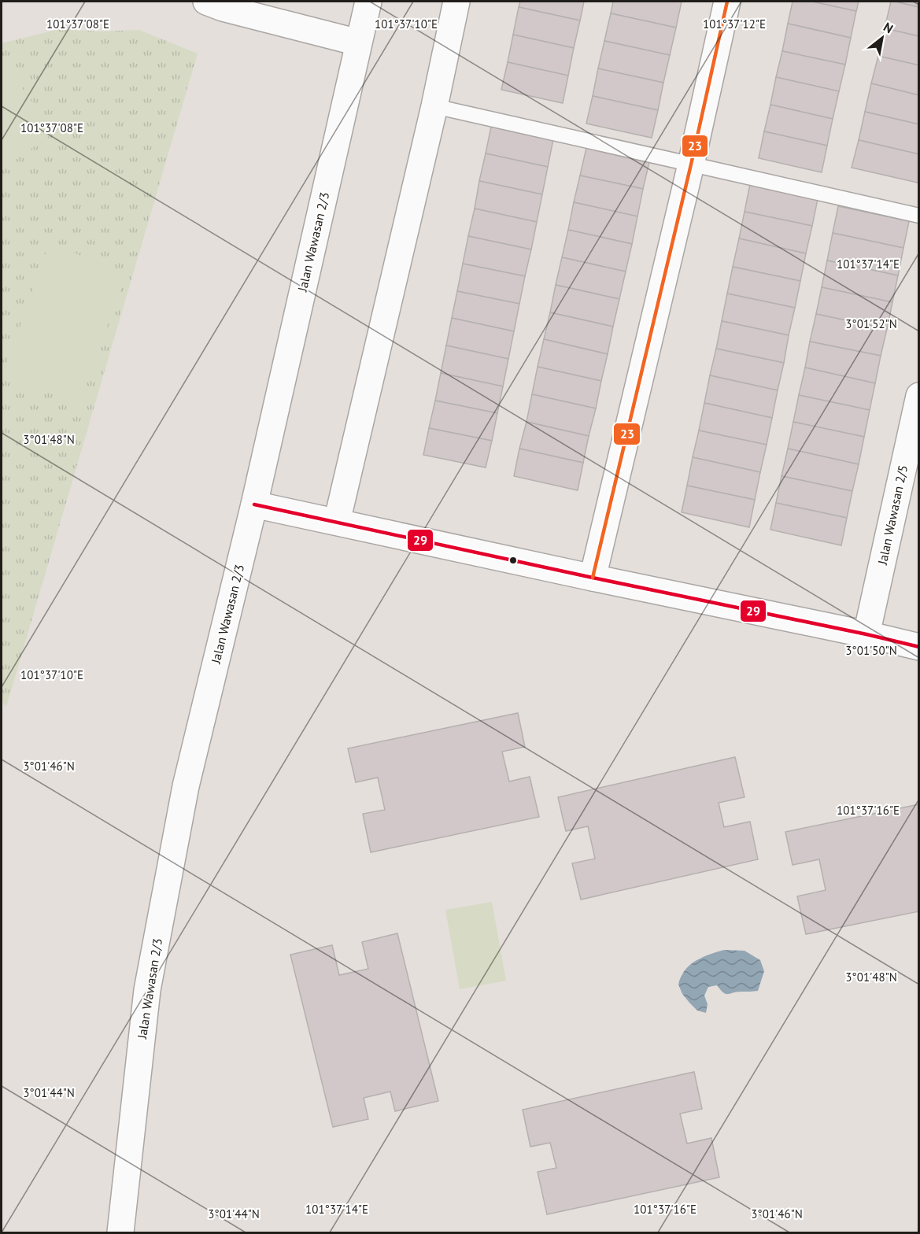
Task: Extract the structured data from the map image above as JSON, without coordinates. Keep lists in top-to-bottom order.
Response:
{
  "streets": {
    "street": ["Jalan Wawasan 2/3", "Jalan Wawasan 2/5"]
  },
  "lines": ["transit line 23", "transit line 29"],
  "north": "top right",
  "coordinates": [
    "101°37'10\"E",
    "101°37'08\"E",
    "101°37'12\"E",
    "101°37'14\"E",
    "3°01'52\"N",
    "3°01'48\"N",
    "3°01'50\"N",
    "3°01'46\"N",
    "101°37'16\"E",
    "3°01'44\"N"
  ]
}
